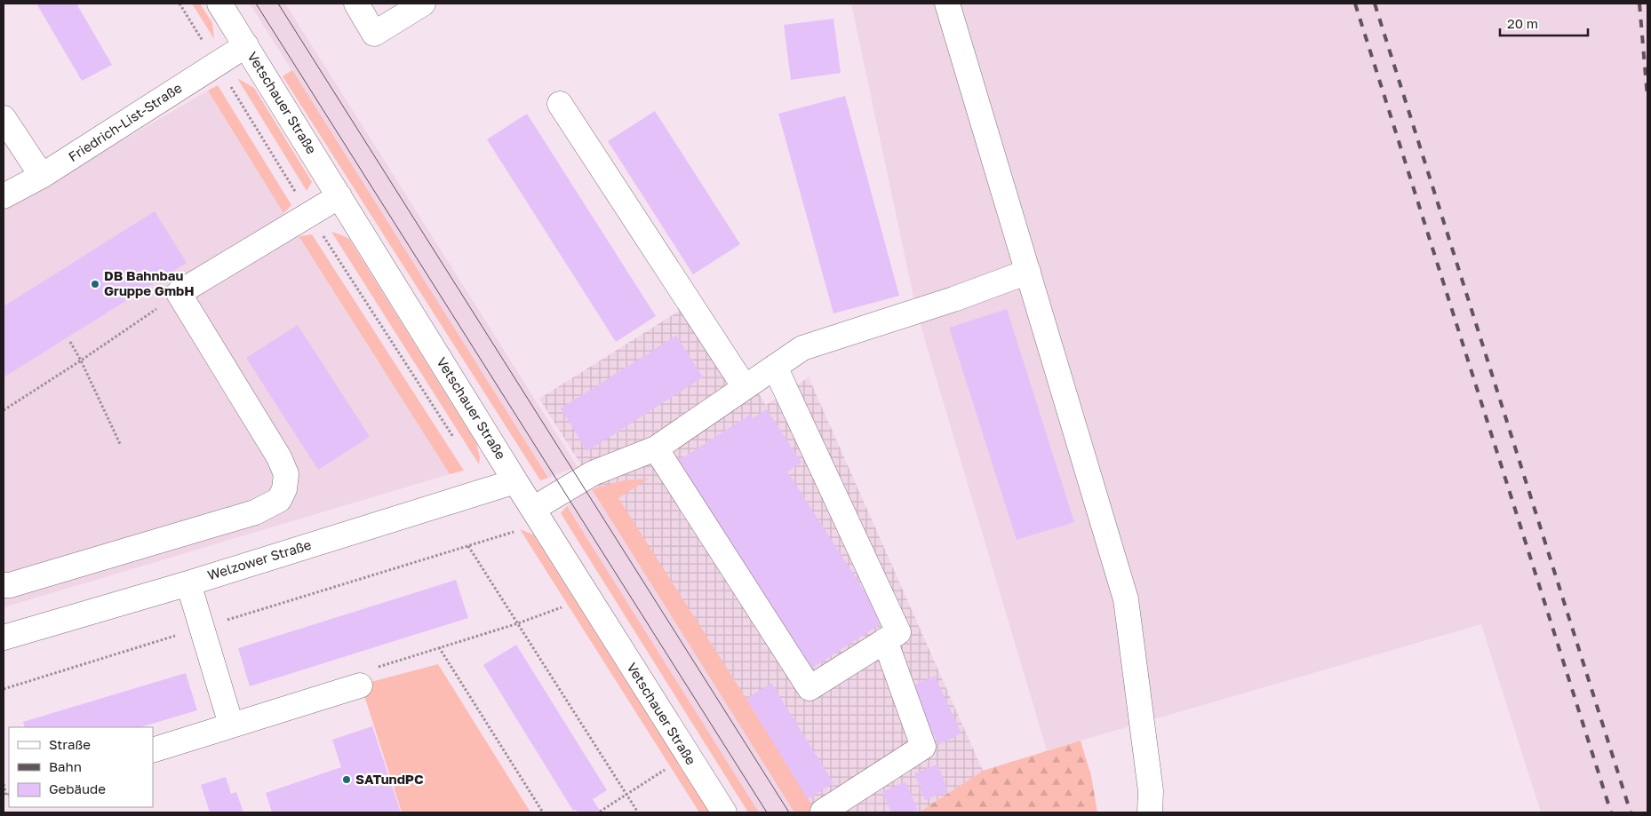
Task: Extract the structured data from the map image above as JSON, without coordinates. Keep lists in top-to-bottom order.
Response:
{
  "streets": {
    "street": ["Vetschauer Straße", "Friedrich-List-Straße", "Welzower Straße"]
  },
  "crossings": [
    ["Vetschauer Straße", "Friedrich-List-Straße"],
    ["Vetschauer Straße", "Welzower Straße"]
  ],
  "places": ["DB Bahnbau Gruppe GmbH", "SATundPC"],
  "legend": ["Straße", "Bahn", "Gebäude"],
  "scale_bar": "20 m"
}
